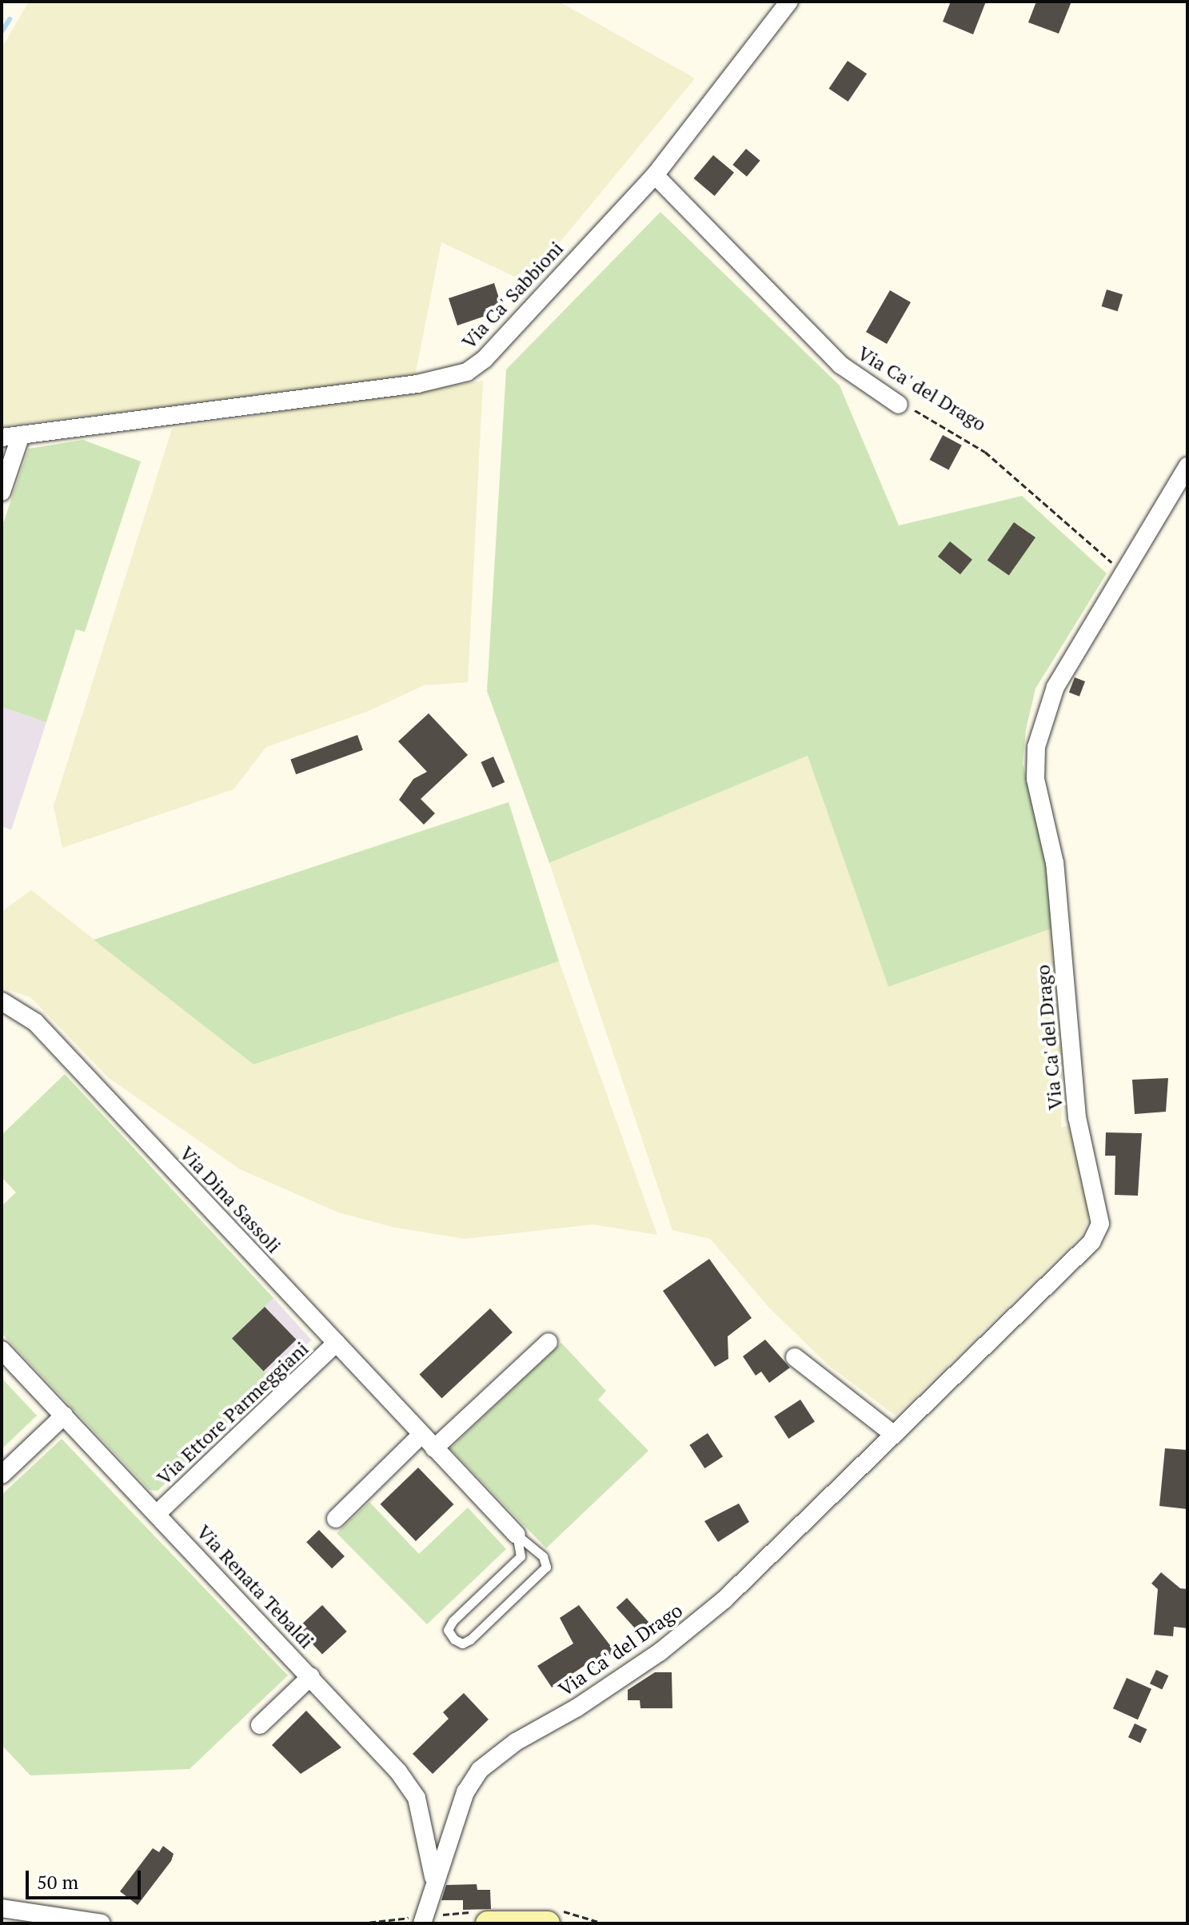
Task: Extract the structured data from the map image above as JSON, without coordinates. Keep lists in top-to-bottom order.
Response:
{
  "streets": {
    "street": [
      "Via Ca' Sabbioni",
      "Via Ca' del Drago",
      "Via Dina Sassoli",
      "Via Ettore Parmeggiani",
      "Via Renata Tebaldi"
    ]
  },
  "crossings": [
    ["Via Ca' Sabbioni", "Via Ca' del Drago"],
    ["Via Ca' del Drago", "Via Renata Tebaldi"],
    ["Via Dina Sassoli", "Via Ettore Parmeggiani"],
    ["Via Ettore Parmeggiani", "Via Renata Tebaldi"]
  ],
  "scale_bar": "50 m"
}
